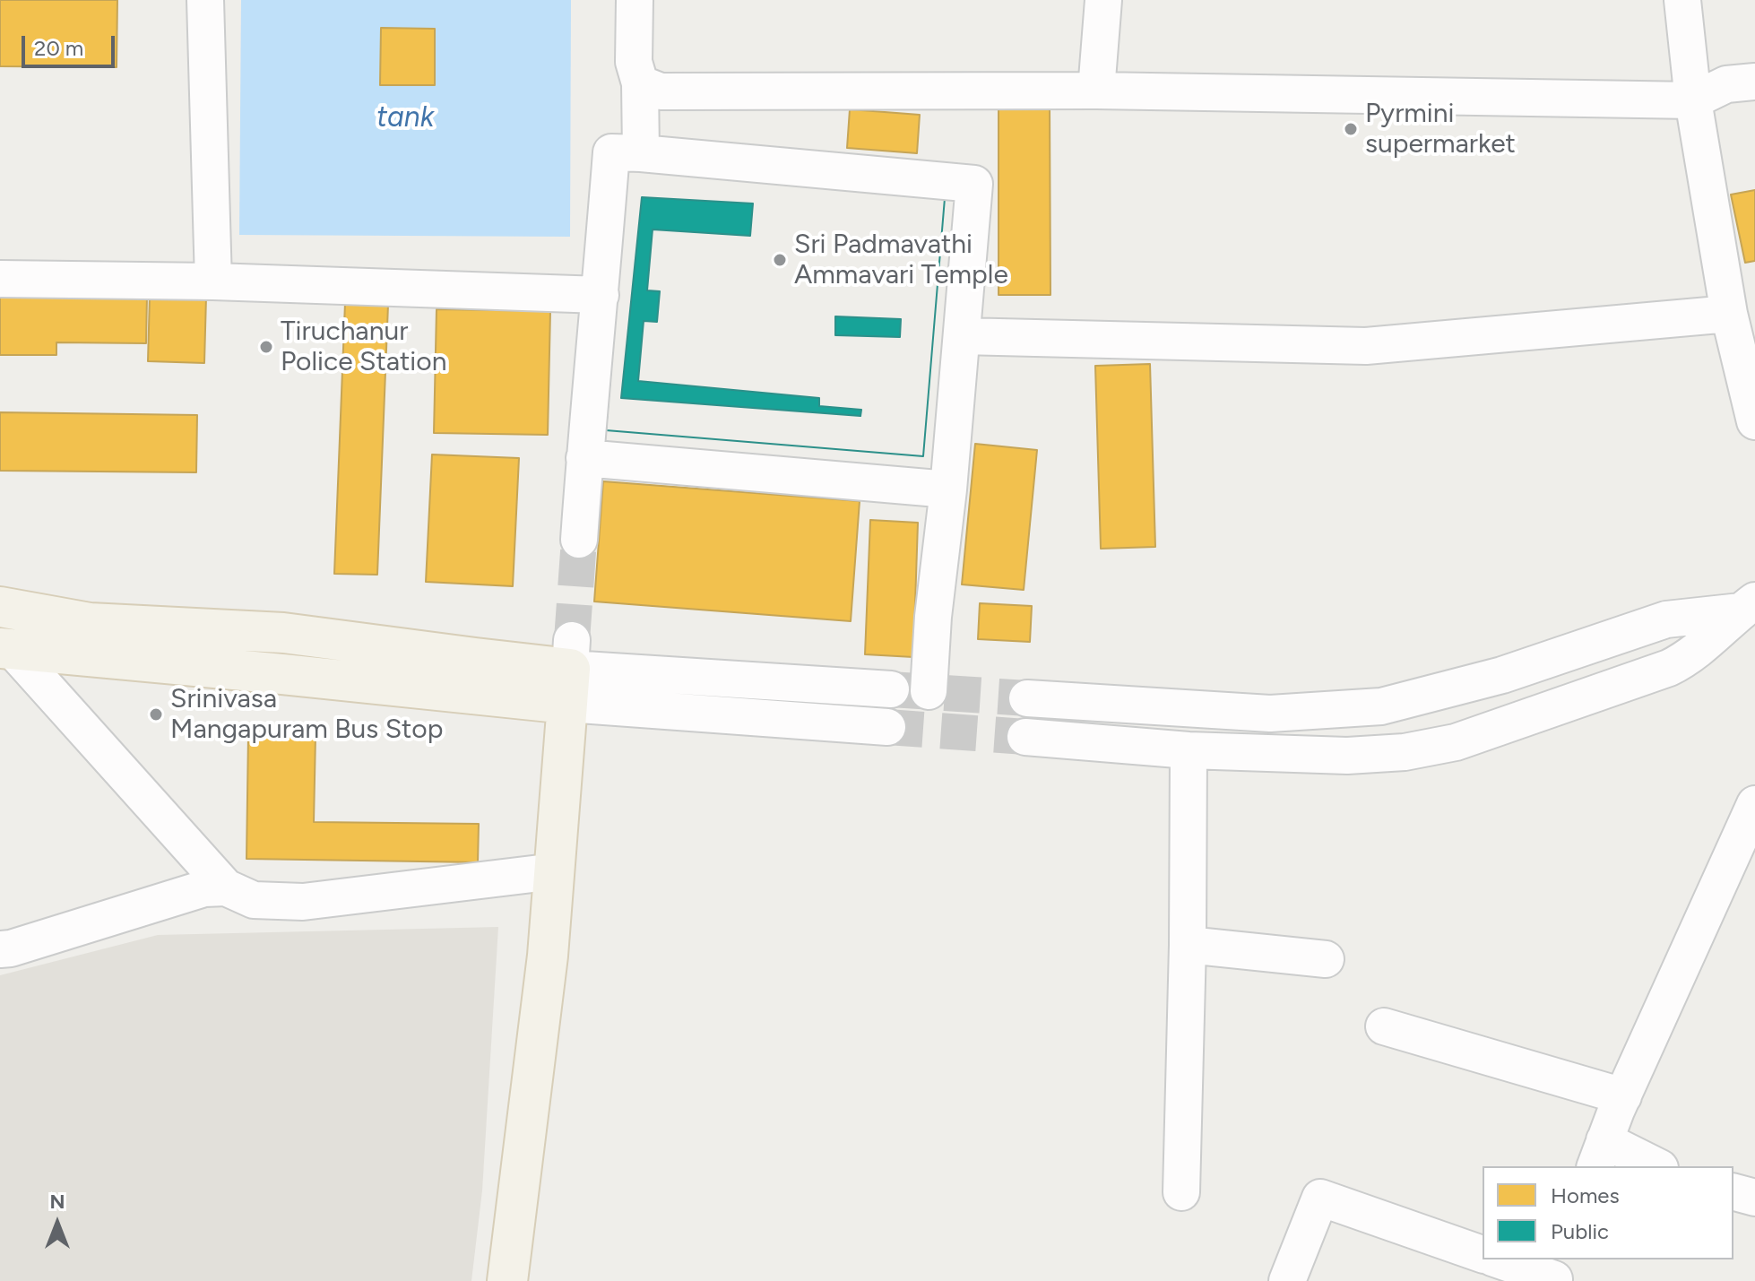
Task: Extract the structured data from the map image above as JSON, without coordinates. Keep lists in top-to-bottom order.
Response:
{
  "water": ["tank"],
  "places": [
    "Pyrmini supermarket",
    "Sri Padmavathi Ammavari Temple",
    "Tiruchanur Police Station",
    "Srinivasa Mangapuram Bus Stop"
  ],
  "legend": ["Homes", "Public"],
  "scale_bar": "20 m",
  "north": "top"
}
